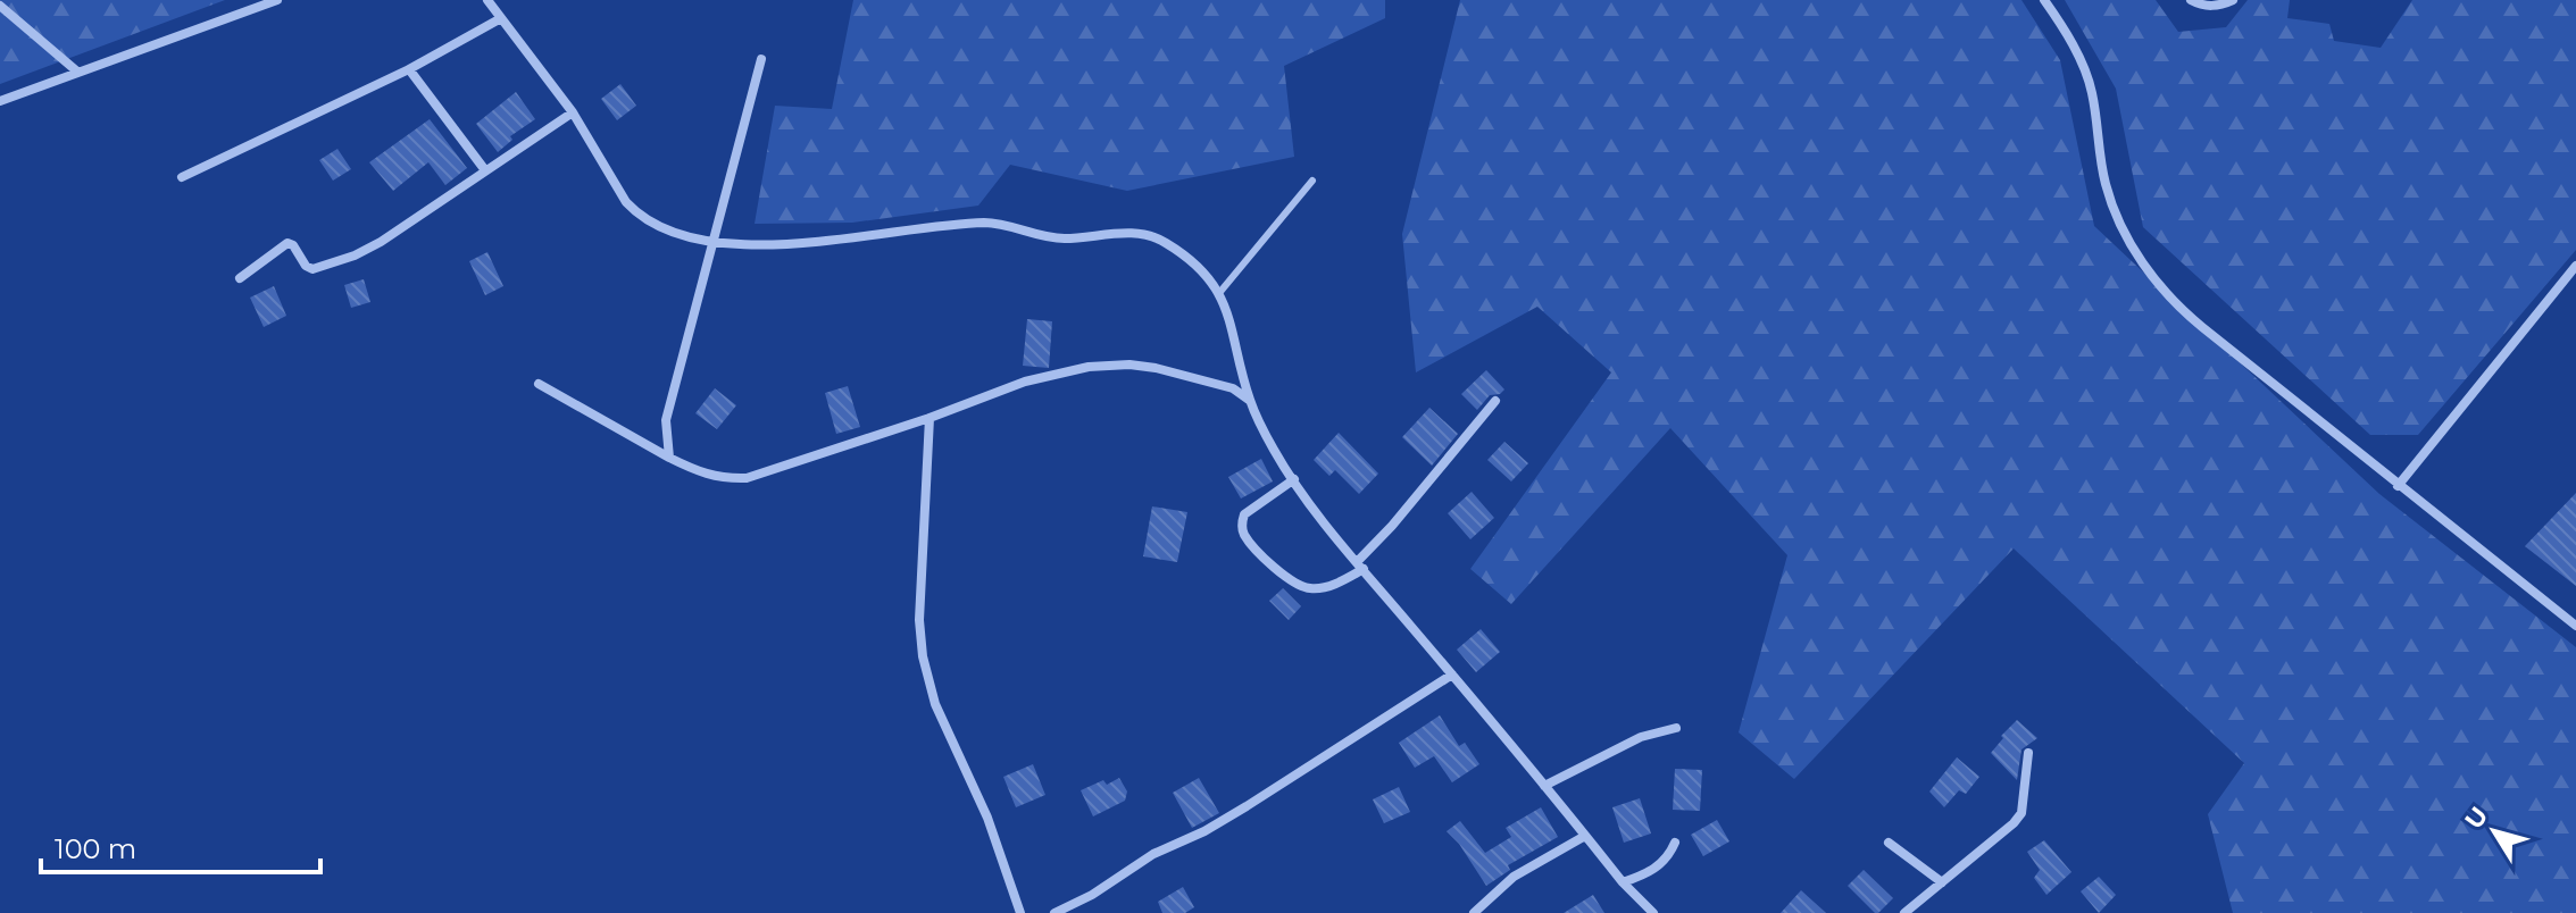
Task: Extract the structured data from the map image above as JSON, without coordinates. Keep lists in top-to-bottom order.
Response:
{
  "scale_bar": "100 m",
  "north": "top left"
}
